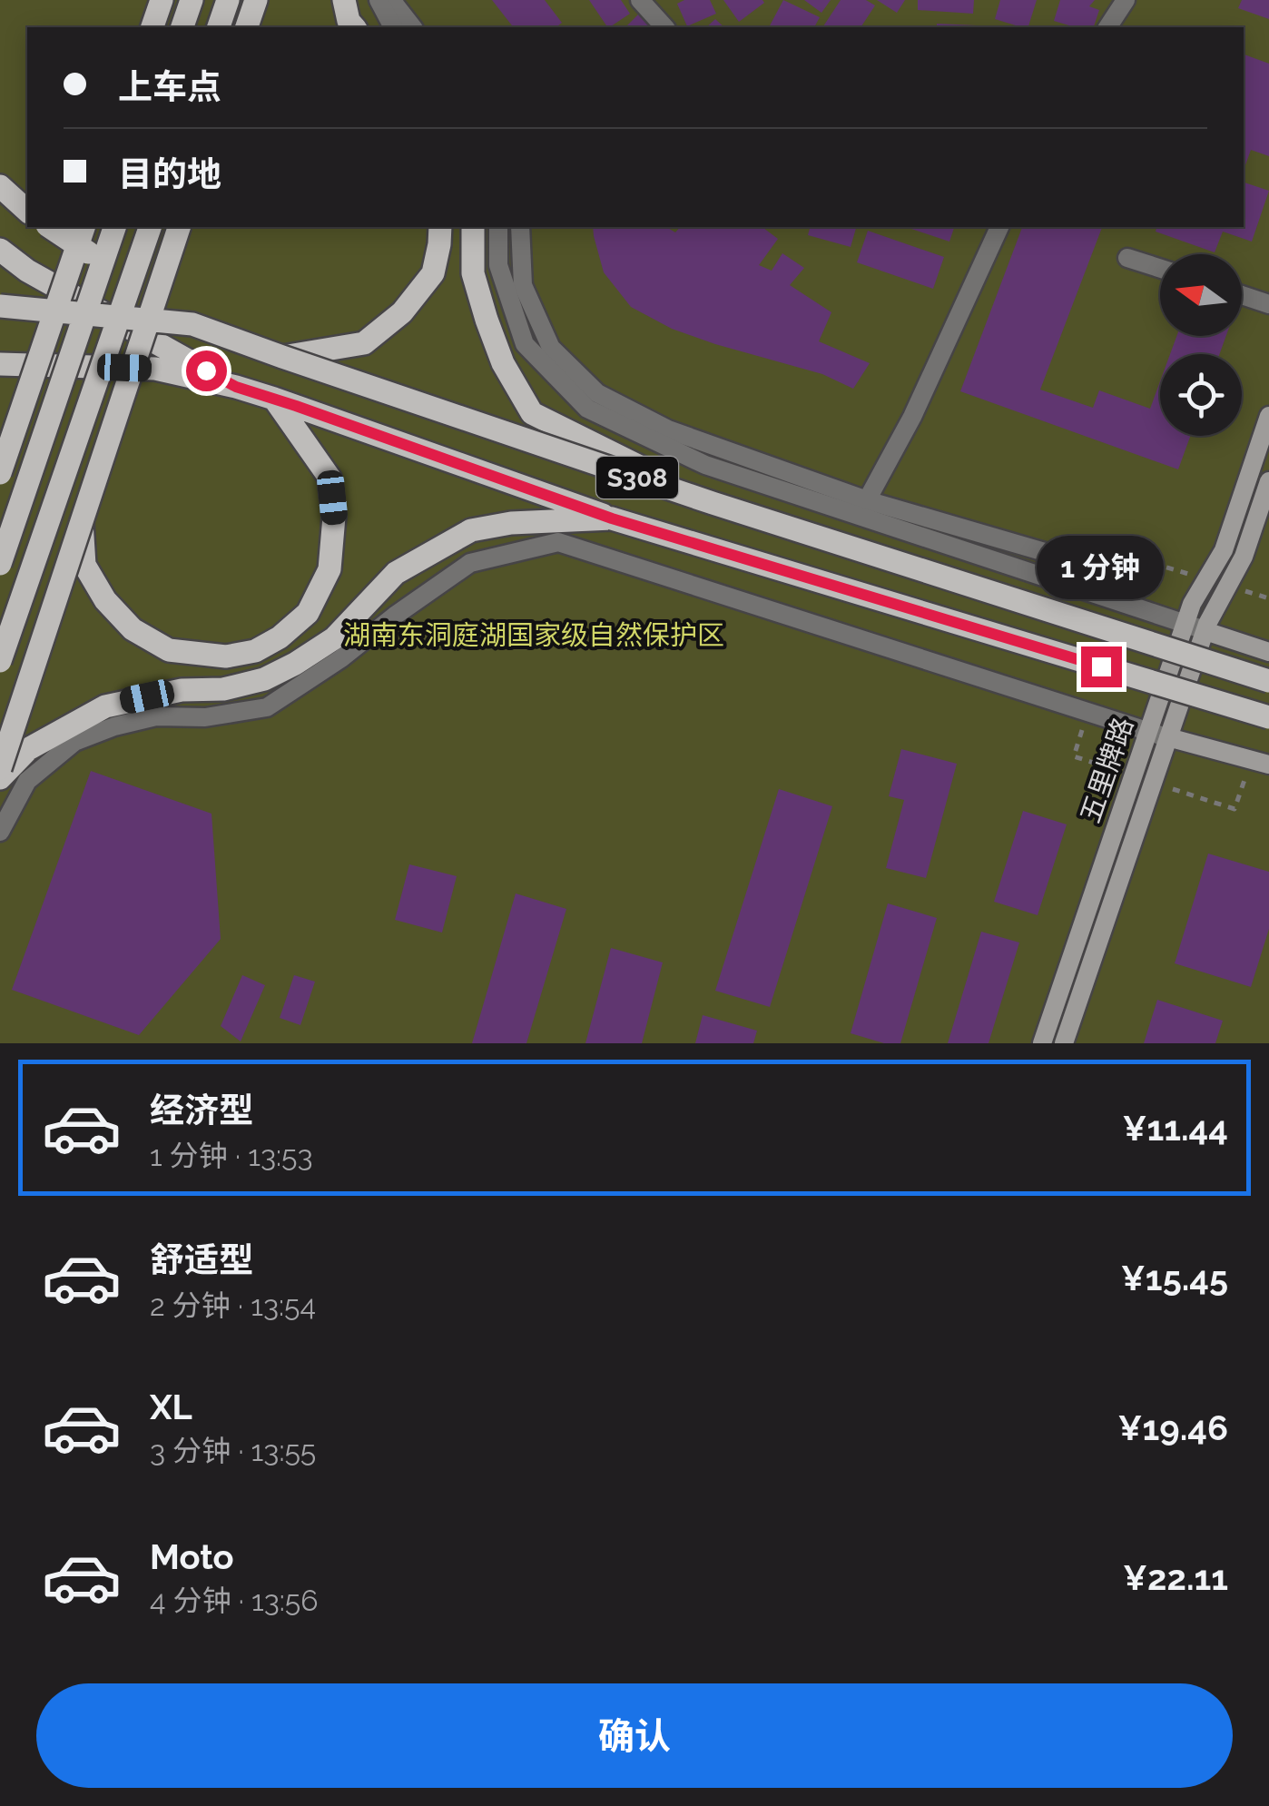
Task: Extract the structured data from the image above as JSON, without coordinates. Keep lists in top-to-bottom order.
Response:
{
  "streets": {
    "main road": ["S308", "五里牌路"]
  },
  "parks": ["湖南东洞庭湖国家级自然保护区"],
  "north": "left",
  "page": {
    "banner": ["上车点", "目的地"],
    "bubble": "1 分钟",
    "list": [
      {
        "name": "经济型",
        "note": "1 分钟 · 13:53",
        "value": "¥11.44"
      },
      {
        "name": "舒适型",
        "note": "2 分钟 · 13:54",
        "value": "¥15.45"
      },
      {
        "name": "XL",
        "note": "3 分钟 · 13:55",
        "value": "¥19.46"
      },
      {
        "name": "Moto",
        "note": "4 分钟 · 13:56",
        "value": "¥22.11"
      }
    ],
    "buttons": "确认"
  }
}
